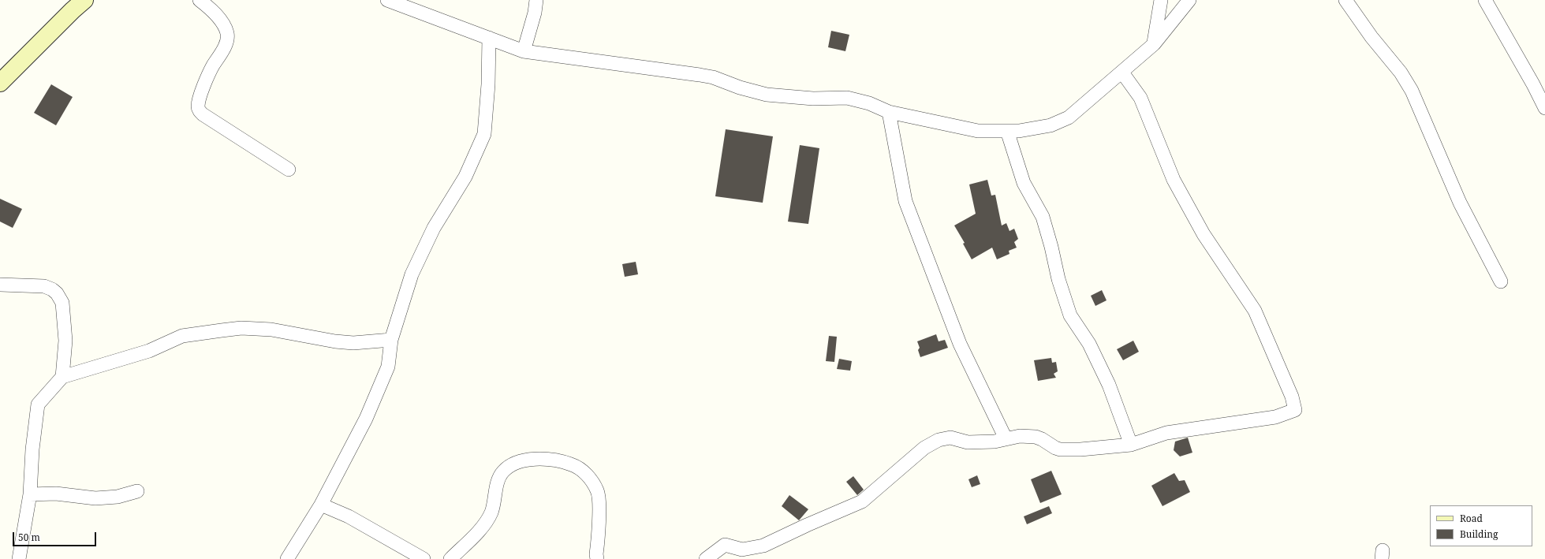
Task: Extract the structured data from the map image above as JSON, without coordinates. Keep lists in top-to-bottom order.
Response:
{
  "legend": ["Road", "Building"],
  "scale_bar": "50 m"
}
